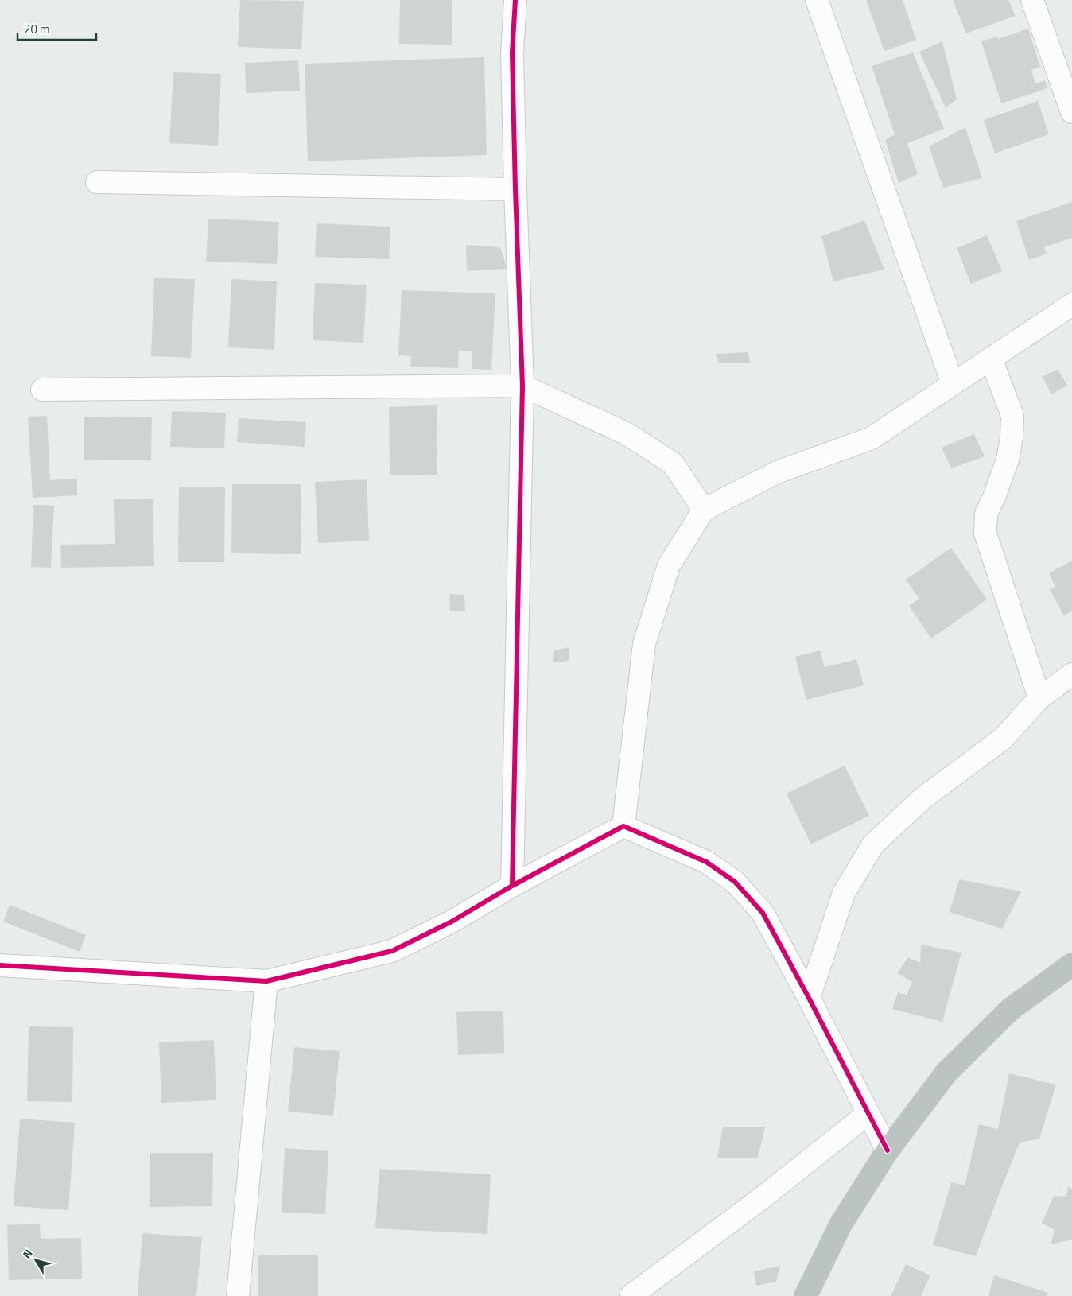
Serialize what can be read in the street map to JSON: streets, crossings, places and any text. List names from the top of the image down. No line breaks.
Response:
{"scale_bar":"20 m","north":"top left"}
